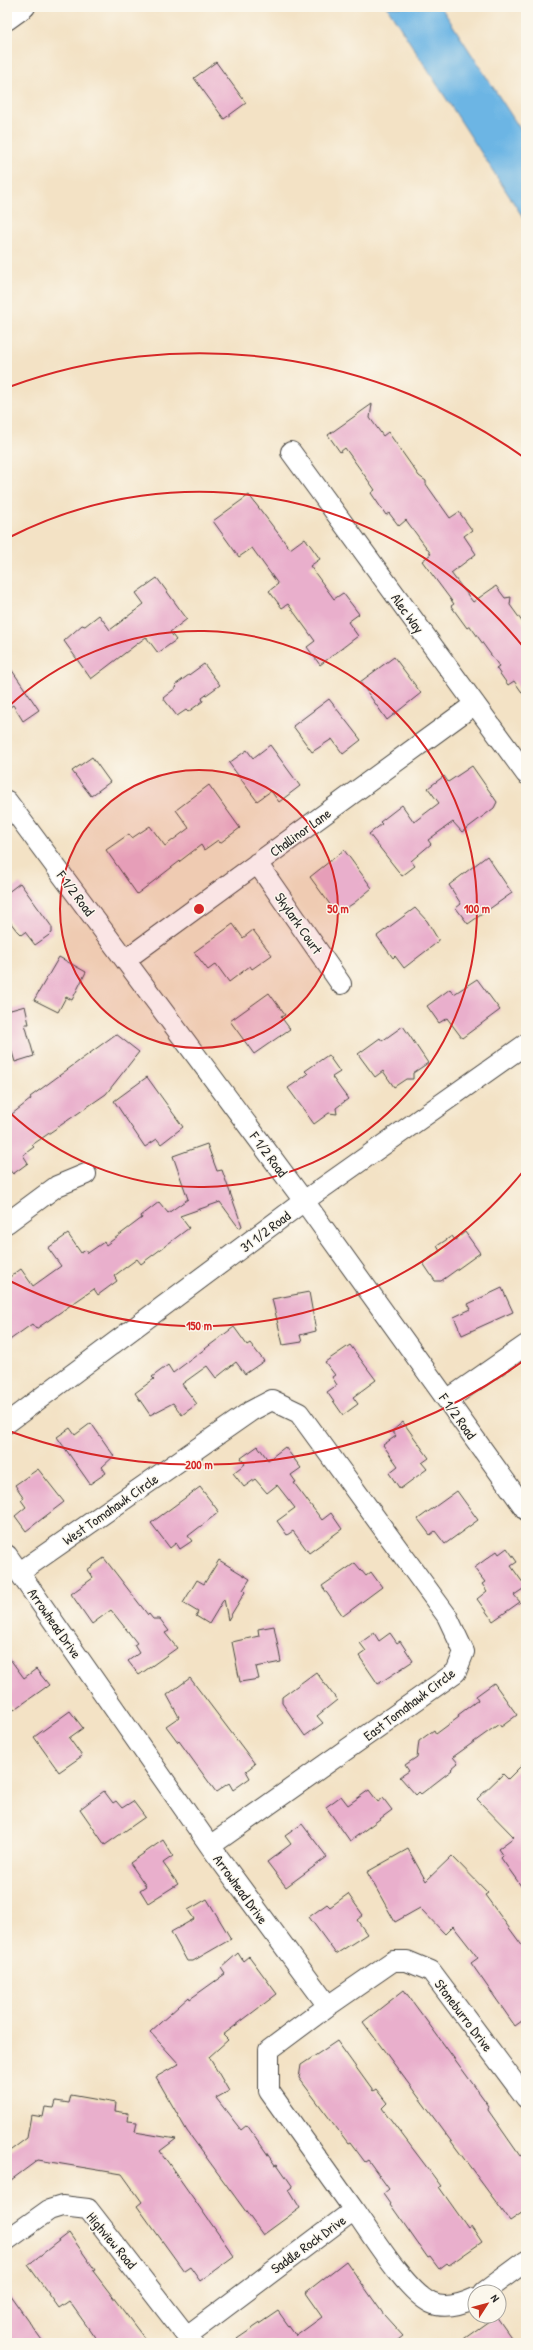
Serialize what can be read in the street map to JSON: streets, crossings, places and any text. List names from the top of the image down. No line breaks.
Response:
{"streets":{"street":["Alec Way","Challinor Lane","F 1/2 Road","Skylark Court","31 1/2 Road","West Tomahawk Circle","Arrowhead Drive","East Tomahawk Circle","Stoneburro Drive","Highview Road","Saddle Rock Drive"]},"crossings":[["Alec Way","Challinor Lane"],["Challinor Lane","F 1/2 Road"],["Challinor Lane","Skylark Court"],["F 1/2 Road","31 1/2 Road"],["West Tomahawk Circle","Arrowhead Drive"],["West Tomahawk Circle","East Tomahawk Circle"],["Arrowhead Drive","East Tomahawk Circle"],["Arrowhead Drive","Stoneburro Drive"],["Highview Road","Saddle Rock Drive"]],"north":"top right","rings":["50 m","100 m","150 m","200 m"]}
